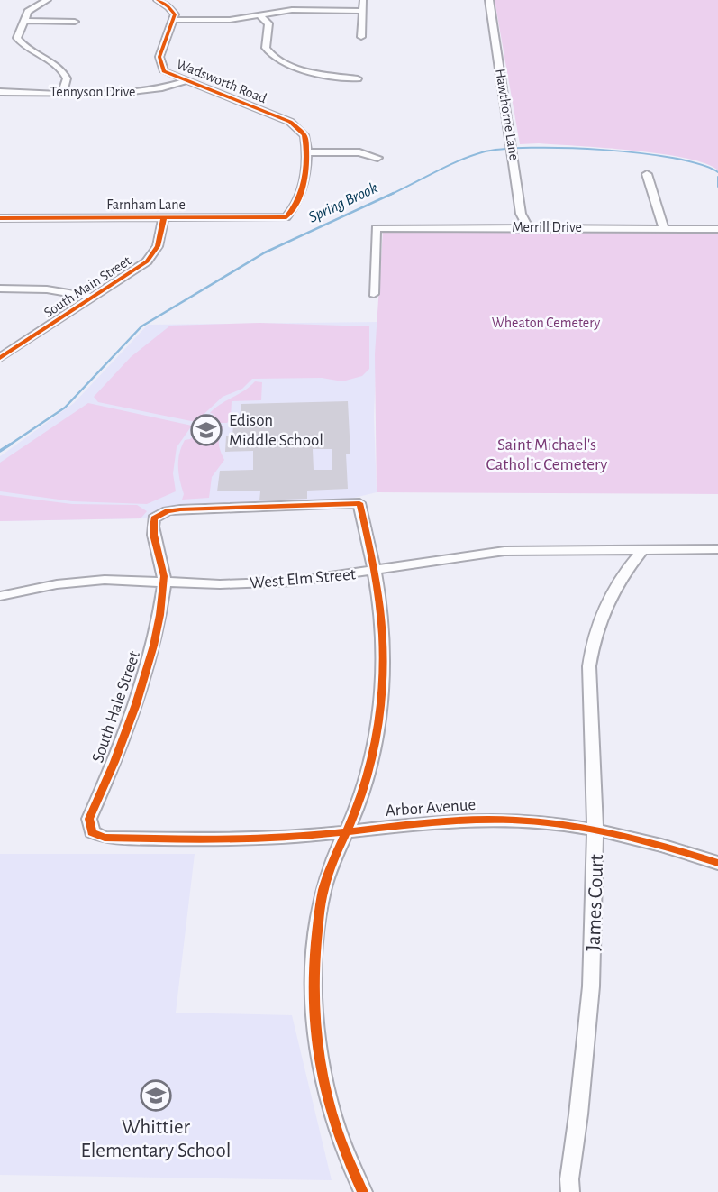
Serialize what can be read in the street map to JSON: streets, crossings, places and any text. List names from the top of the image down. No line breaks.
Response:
{"streets":{"street":["Wadsworth Road","Tennyson Drive","Hawthorne Lane","Farnham Lane","Merrill Drive","South Main Street","West Elm Street","South Hale Street","Arbor Avenue","James Court"]},"crossings":[["Wadsworth Road","Tennyson Drive"],["Wadsworth Road","Farnham Lane"],["Hawthorne Lane","Merrill Drive"],["Farnham Lane","South Main Street"],["West Elm Street","South Hale Street"],["West Elm Street","James Court"],["South Hale Street","Arbor Avenue"],["Arbor Avenue","James Court"]],"water":["Spring Brook"],"parks":["Wheaton Cemetery","Saint Michael's Catholic Cemetery"],"places":{"school or university":["Edison Middle School","Whittier Elementary School"]}}
